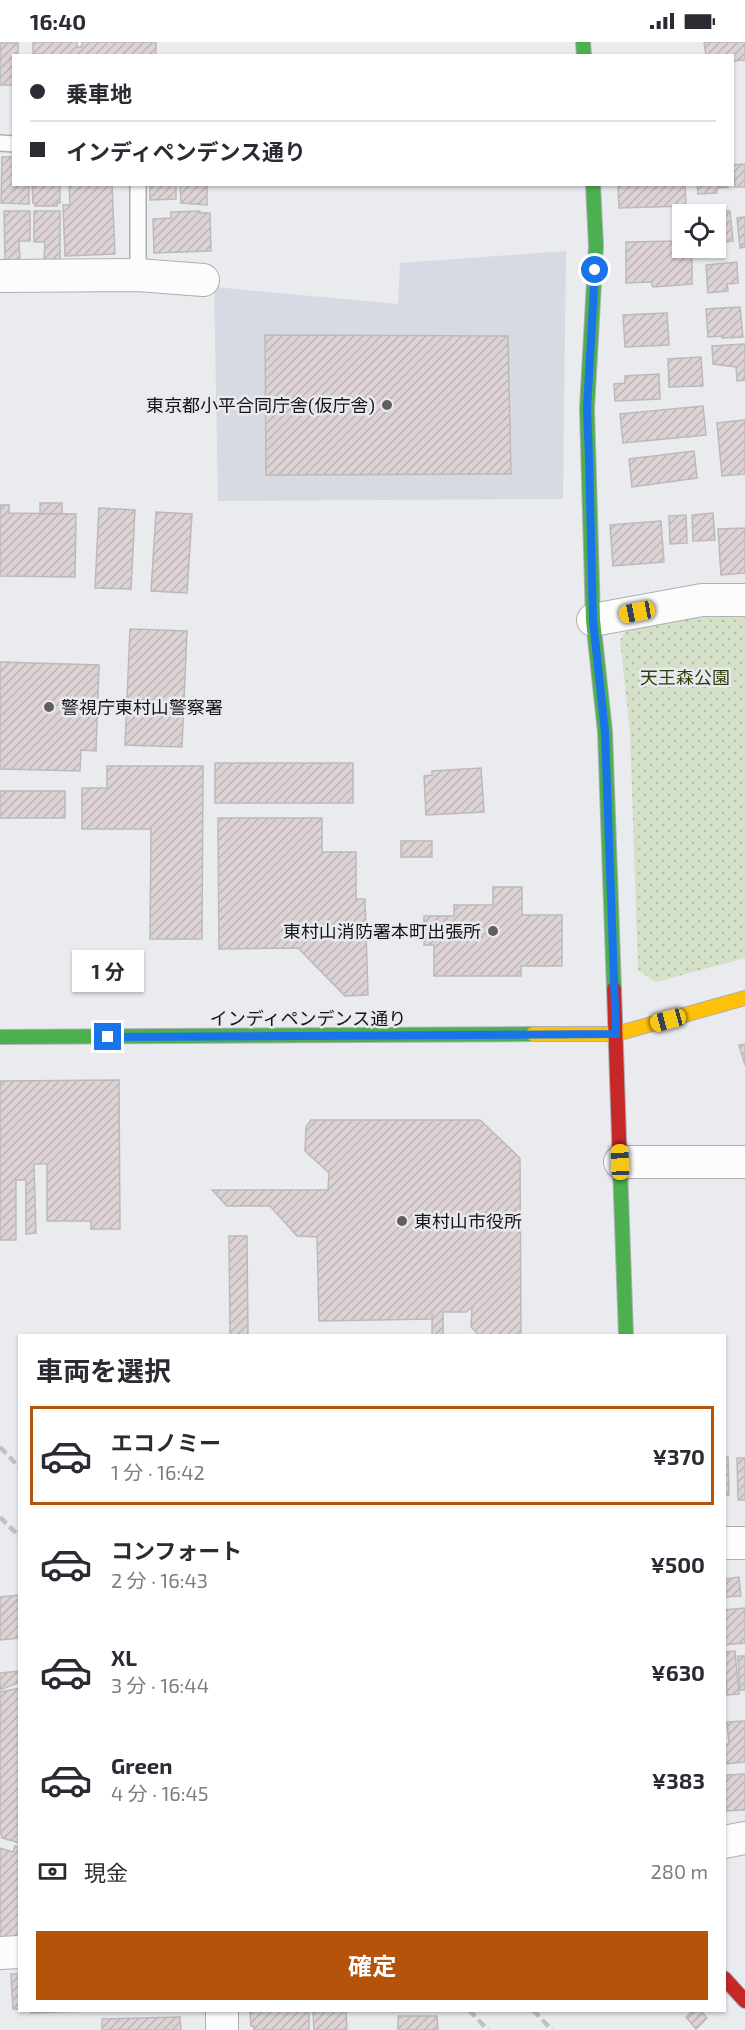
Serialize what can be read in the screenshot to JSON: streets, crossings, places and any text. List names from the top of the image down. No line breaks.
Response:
{"streets":{"street":["インディペンデンス通り"]},"parks":["天王森公園"],"places":["東京都小平合同庁舎(仮庁舎)","警視庁東村山警察署","東村山消防署本町出張所","東村山市役所"],"page":{"status":"16:40","banner":["乗車地","インディペンデンス通り"],"bubble":"1 分","heading":"車両を選択","list":[{"name":"エコノミー","note":"1 分 · 16:42","value":"¥370"},{"name":"コンフォート","note":"2 分 · 16:43","value":"¥500"},{"name":"XL","note":"3 分 · 16:44","value":"¥630"},{"name":"Green","note":"4 分 · 16:45","value":"¥383"}],"pay":["現金","280 m"],"buttons":"確定"}}
